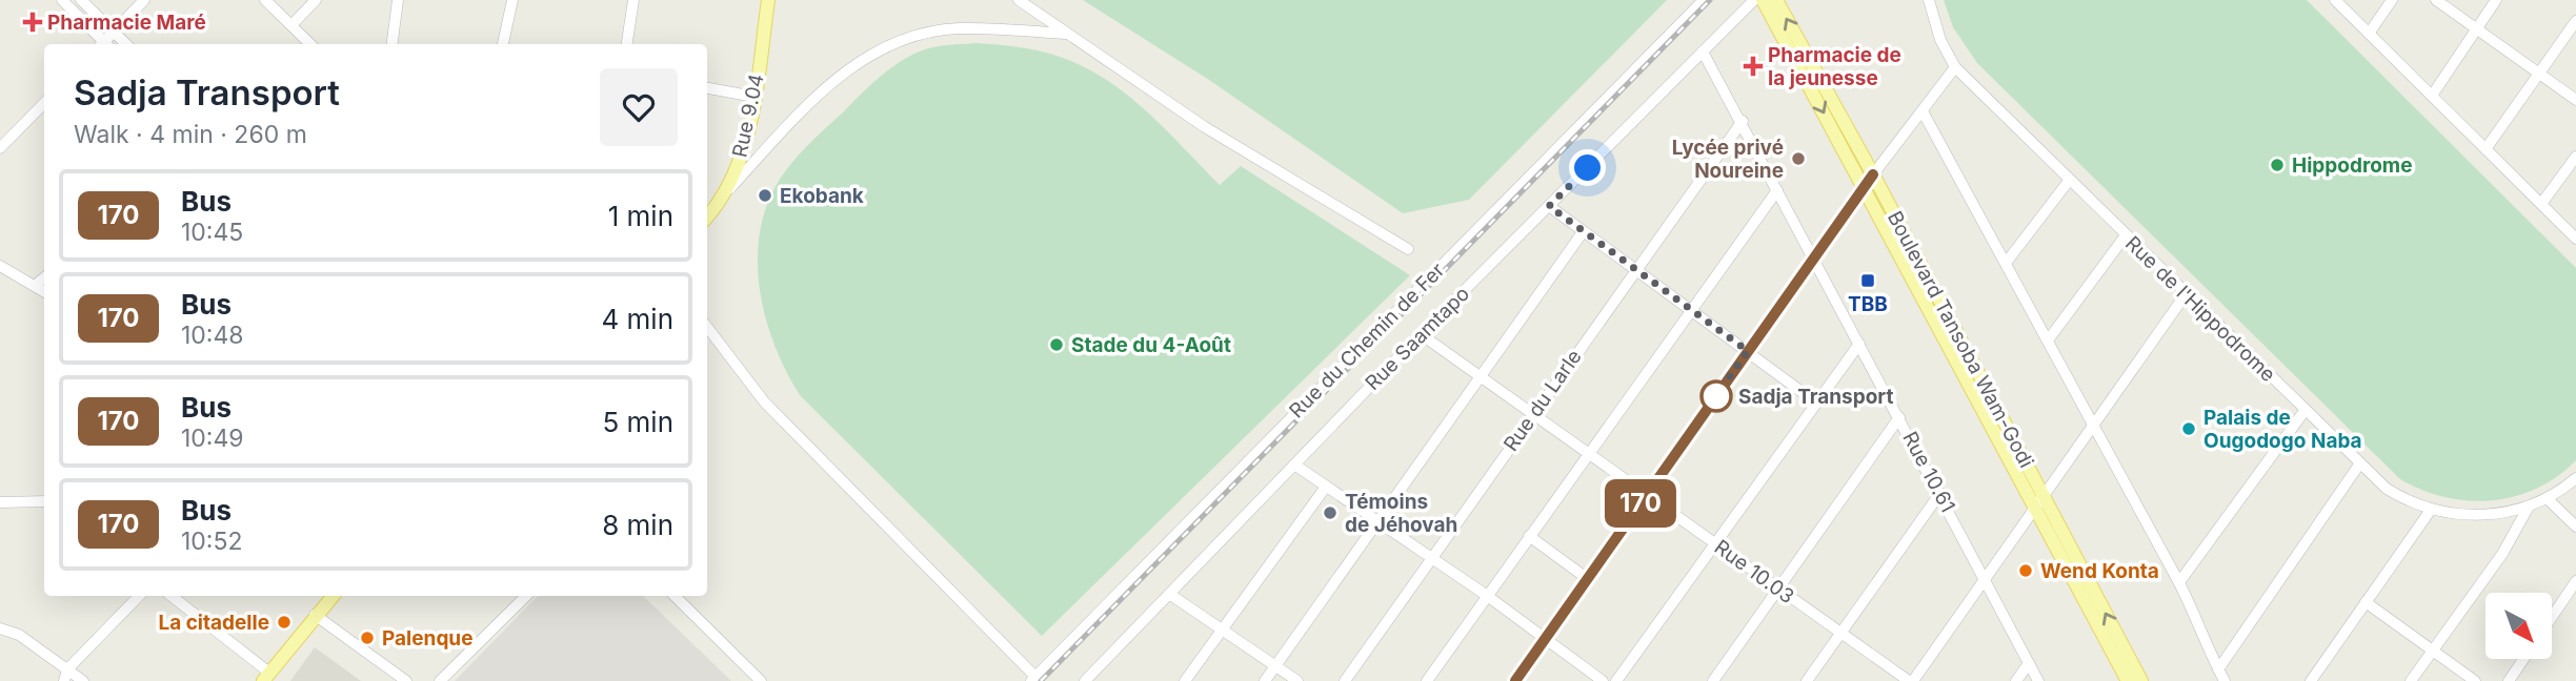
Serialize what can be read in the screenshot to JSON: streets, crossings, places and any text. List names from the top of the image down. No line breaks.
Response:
{"streets":{"main road":["Rue 9.04","Boulevard Tansoba Wam-Godi"],"street":["Rue de l'Hippodrome","Rue Saamtapo","Rue du Chemin de Fer","Rue du Larle","Rue 10.61","Rue 10.03"]},"crossings":[["Rue Saamtapo","Rue 10.61"],["Rue Saamtapo","Rue 10.03"],["Rue du Larle","Rue 10.61"],["Rue du Larle","Rue 10.03"]],"places":{"health":["Pharmacie Maré","Pharmacie de la jeunesse"],"other":["Lycée privé Noureine","Hippodrome","Ekobank","Stade du 4-Août","Sadja Transport","Palais de Ougodogo Naba","Témoins de Jéhovah","Wend Konta","La citadelle","Palenque"],"transit":["TBB"]},"lines":["bus line 170"],"north":"bottom right","page":{"on_map":"170","heading":["Sadja Transport","Walk · 4 min · 260 m"],"list":[{"mark":"170","name":"Bus","note":"10:45","value":"1 min"},{"mark":"170","name":"Bus","note":"10:48","value":"4 min"},{"mark":"170","name":"Bus","note":"10:49","value":"5 min"},{"mark":"170","name":"Bus","note":"10:52","value":"8 min"}]}}
